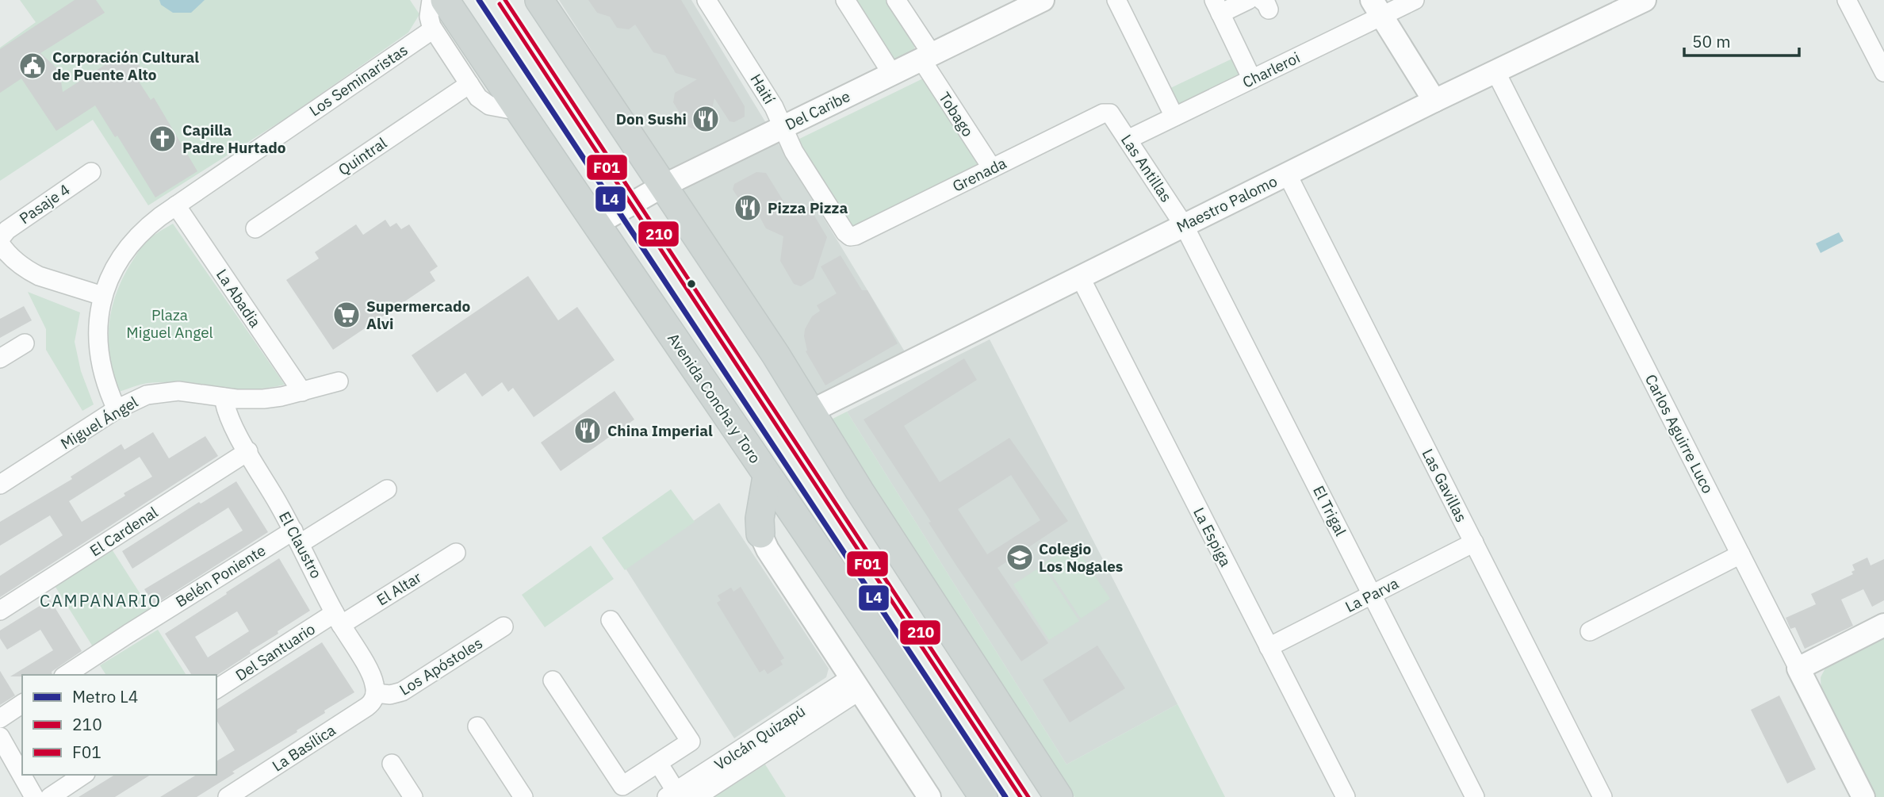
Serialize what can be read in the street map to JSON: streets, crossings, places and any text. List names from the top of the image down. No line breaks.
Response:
{"streets":{"main road":["Avenida Concha y Toro"],"street":["Charleroi","Los Seminaristas","Haití","Del Caribe","Tobago","Quintral","Las Antillas","Grenada","Pasaje 4","Maestro Palomo","La Abadia","Miguel Ángel","Carlos Aguirre Luco","Las Gavillas","El Trigal","El Cardenal","La Espiga","El Claustro","Belén Poniente","El Altar","La Parva","Del Santuario","Los Apóstoles","Volcán Quizapú","La Basílica"]},"crossings":[["Charleroi","Las Antillas"],["Los Seminaristas","La Abadia"],["Los Seminaristas","Miguel Ángel"],["Haití","Del Caribe"],["Haití","Grenada"],["Del Caribe","Tobago"],["Del Caribe","Avenida Concha y Toro"],["Tobago","Grenada"],["Las Antillas","Grenada"],["Las Antillas","Maestro Palomo"],["Las Antillas","El Trigal"],["Maestro Palomo","Carlos Aguirre Luco"],["Maestro Palomo","Las Gavillas"],["Maestro Palomo","El Trigal"],["Maestro Palomo","La Espiga"],["La Abadia","Miguel Ángel"],["Miguel Ángel","El Claustro"],["Las Gavillas","La Parva"],["El Trigal","La Parva"],["El Cardenal","El Claustro"],["La Espiga","La Parva"],["El Claustro","Belén Poniente"],["El Claustro","El Altar"],["El Claustro","Del Santuario"],["El Claustro","Los Apóstoles"],["El Claustro","La Basílica"],["El Altar","Del Santuario"],["Los Apóstoles","La Basílica"]],"districts":["CAMPANARIO"],"parks":["Plaza Miguel Angel"],"places":{"public building":["Corporación Cultural de Puente Alto"],"restaurant":["Don Sushi","Pizza Pizza","China Imperial"],"church":["Capilla Padre Hurtado"],"supermarket":["Supermercado Alvi"],"school or university":["Colegio Los Nogales"]},"lines":["metro line L4","transit line 210","transit line F01"],"legend":["Metro L4","210","F01"],"scale_bar":"50 m"}
